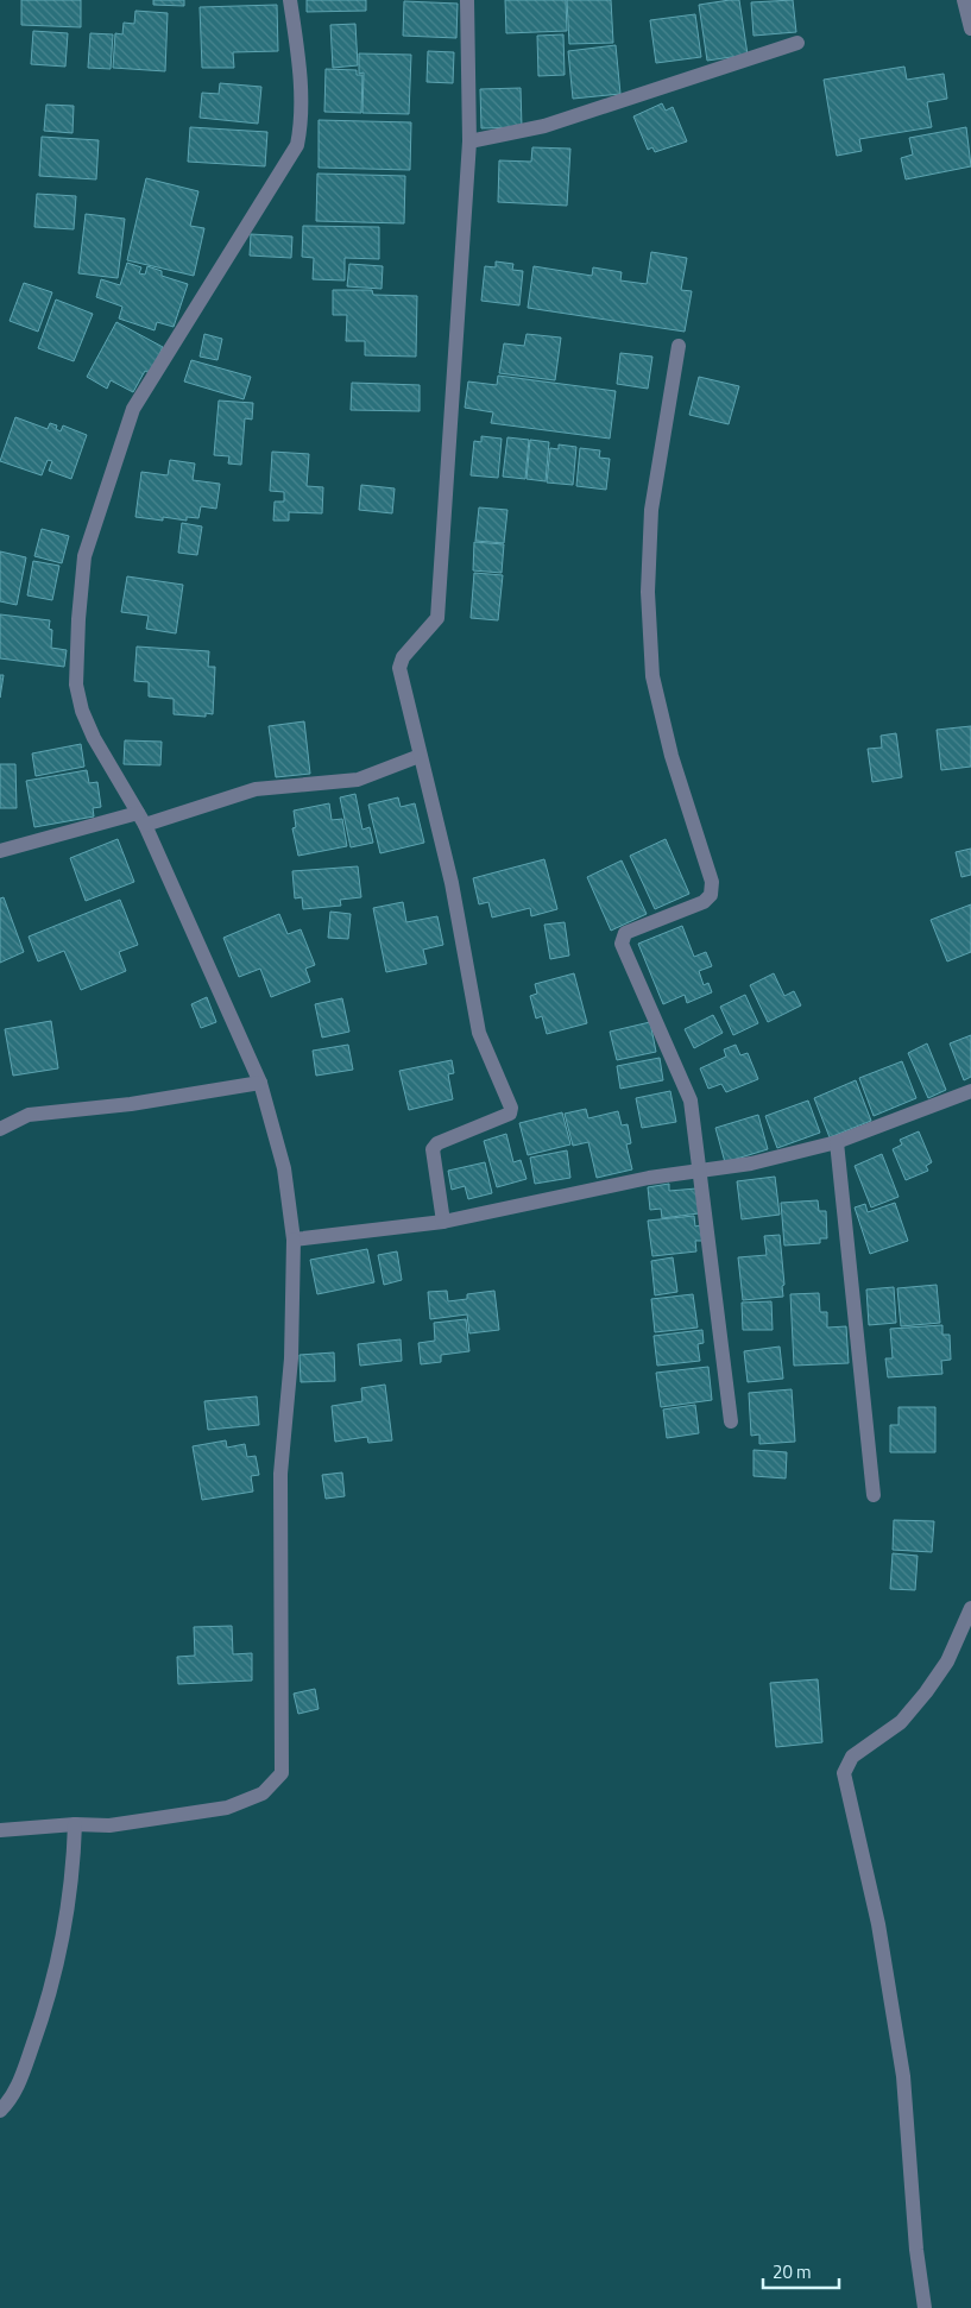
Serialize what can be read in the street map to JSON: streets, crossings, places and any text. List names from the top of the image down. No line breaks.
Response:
{"scale_bar":"20 m"}
